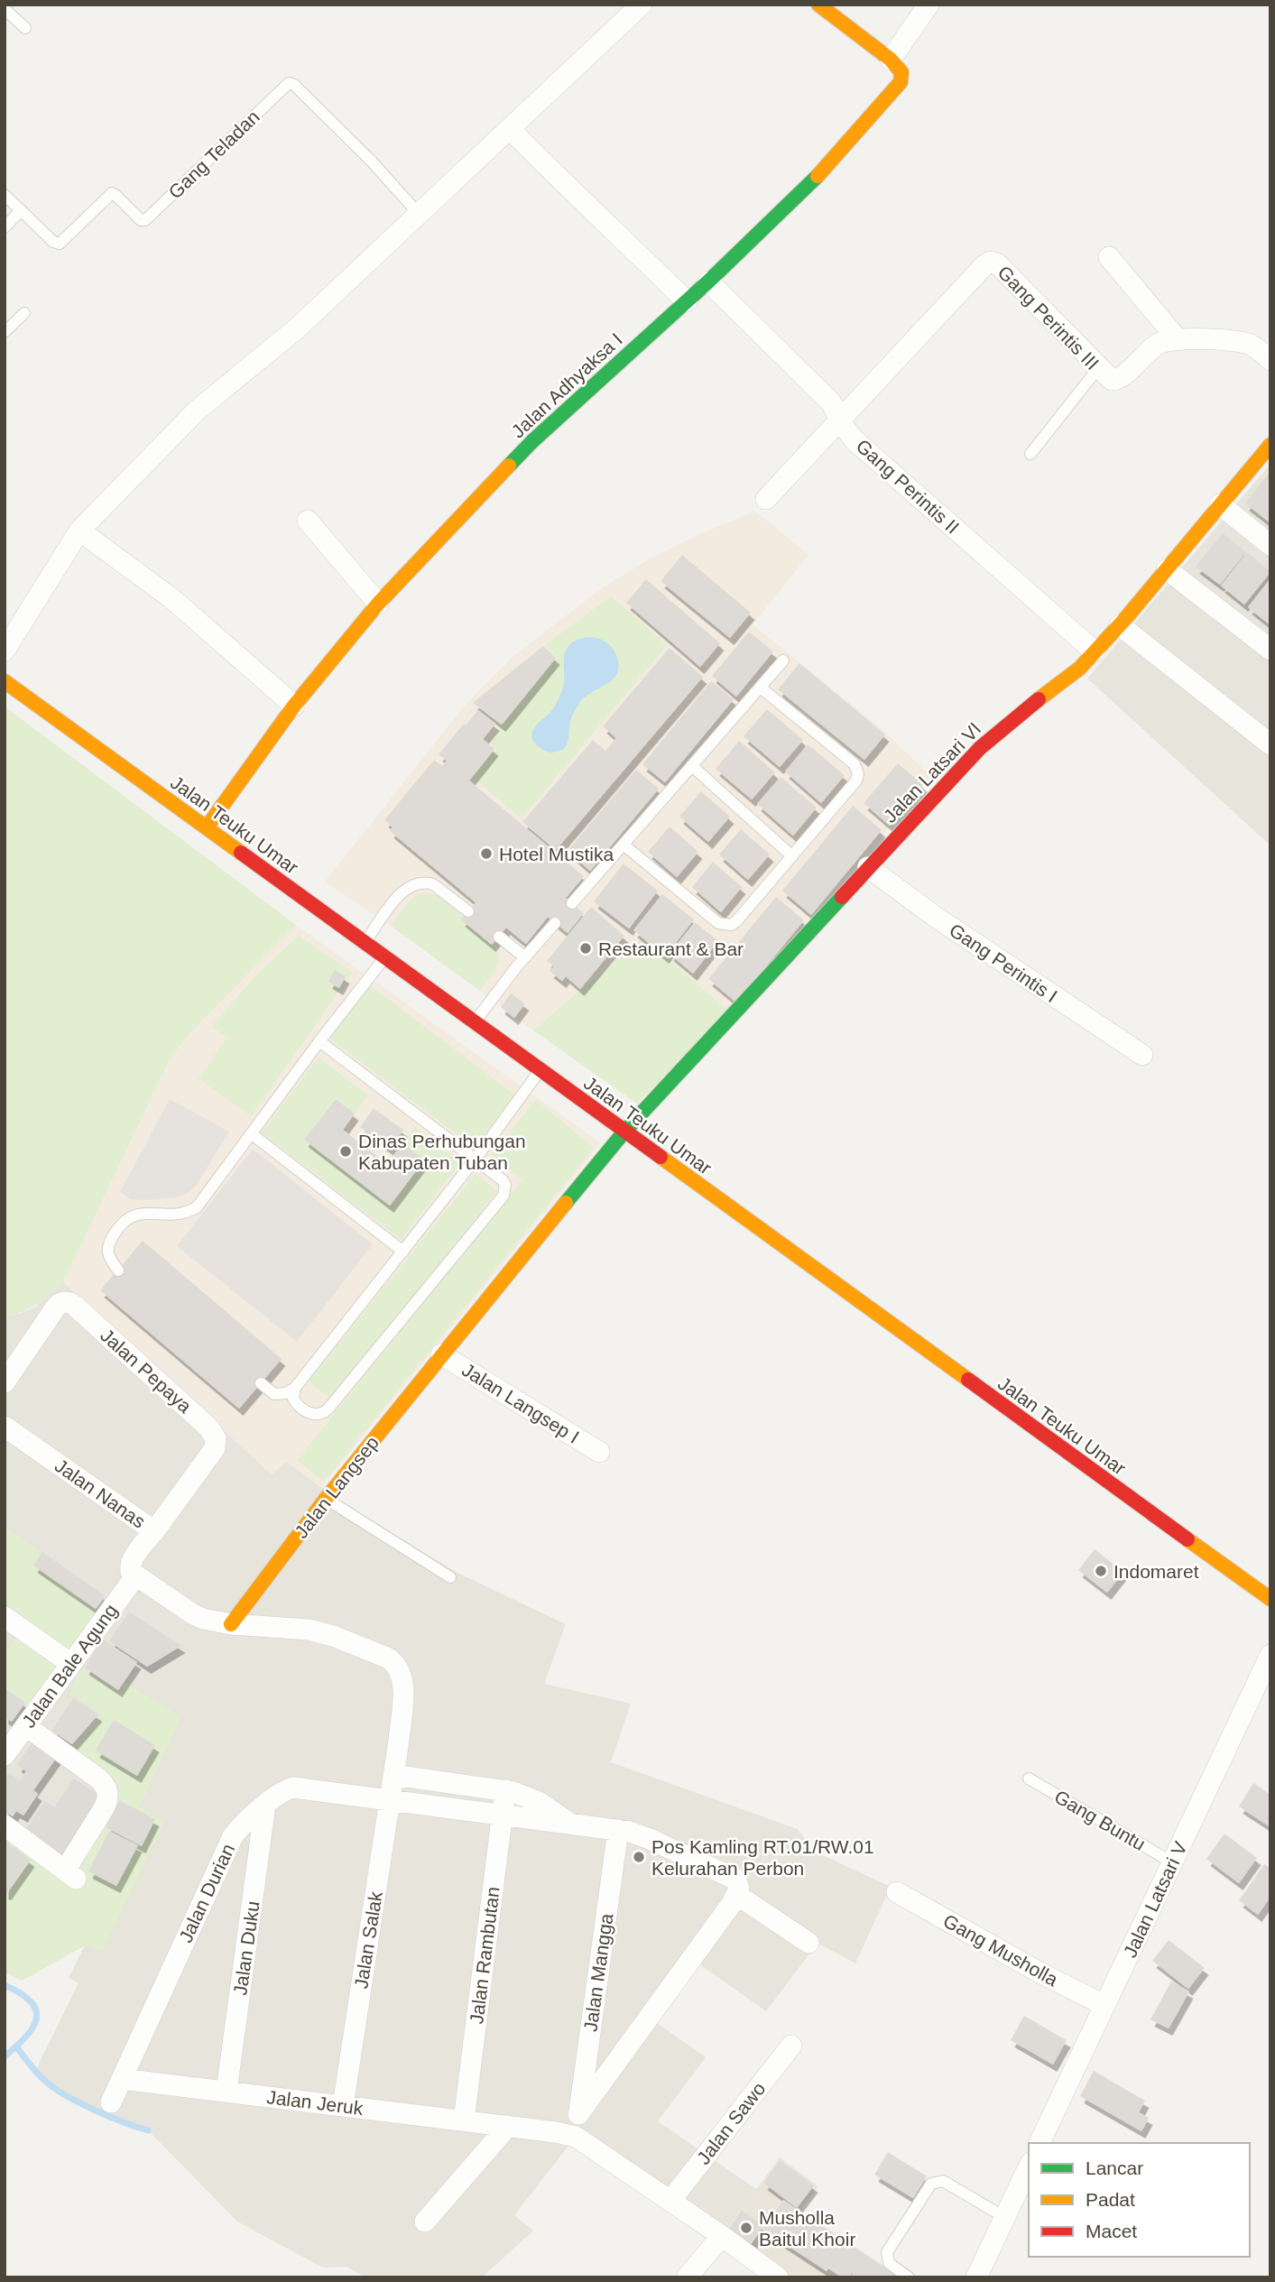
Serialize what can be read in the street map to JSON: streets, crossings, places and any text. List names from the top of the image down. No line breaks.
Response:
{"streets":{"main road":["Jalan Adhyaksa I","Jalan Latsari VI","Jalan Teuku Umar","Jalan Langsep"],"street":["Gang Perintis III","Gang Perintis II","Gang Perintis I","Jalan Pepaya","Jalan Langsep I","Jalan Nanas","Jalan Bale Agung","Jalan Durian","Jalan Latsari V","Jalan Salak","Jalan Duku","Gang Musholla","Jalan Rambutan","Jalan Mangga","Jalan Jeruk","Jalan Sawo"],"lane":["Gang Teladan","Gang Buntu"]},"crossings":[["Gang Perintis III","Gang Perintis II"],["Jalan Adhyaksa I","Gang Perintis II"],["Jalan Adhyaksa I","Jalan Teuku Umar"],["Gang Perintis II","Jalan Latsari VI"],["Jalan Latsari VI","Jalan Teuku Umar"],["Jalan Latsari VI","Gang Perintis I"],["Jalan Latsari VI","Jalan Langsep"],["Jalan Teuku Umar","Jalan Langsep"],["Jalan Pepaya","Jalan Nanas"],["Jalan Langsep I","Jalan Langsep"],["Jalan Nanas","Jalan Bale Agung"],["Gang Buntu","Jalan Latsari V"],["Jalan Durian","Jalan Salak"],["Jalan Durian","Jalan Duku"],["Jalan Durian","Jalan Rambutan"],["Jalan Durian","Jalan Mangga"],["Jalan Durian","Jalan Jeruk"],["Jalan Latsari V","Gang Musholla"],["Jalan Salak","Jalan Jeruk"],["Jalan Duku","Jalan Jeruk"],["Jalan Rambutan","Jalan Jeruk"],["Jalan Mangga","Jalan Jeruk"],["Jalan Jeruk","Jalan Sawo"]],"places":["Hotel Mustika","Restaurant & Bar","Dinas Perhubungan Kabupaten Tuban","Indomaret","Pos Kamling RT.01/RW.01 Kelurahan Perbon","Musholla Baitul Khoir"],"legend":["Lancar","Padat","Macet"]}
